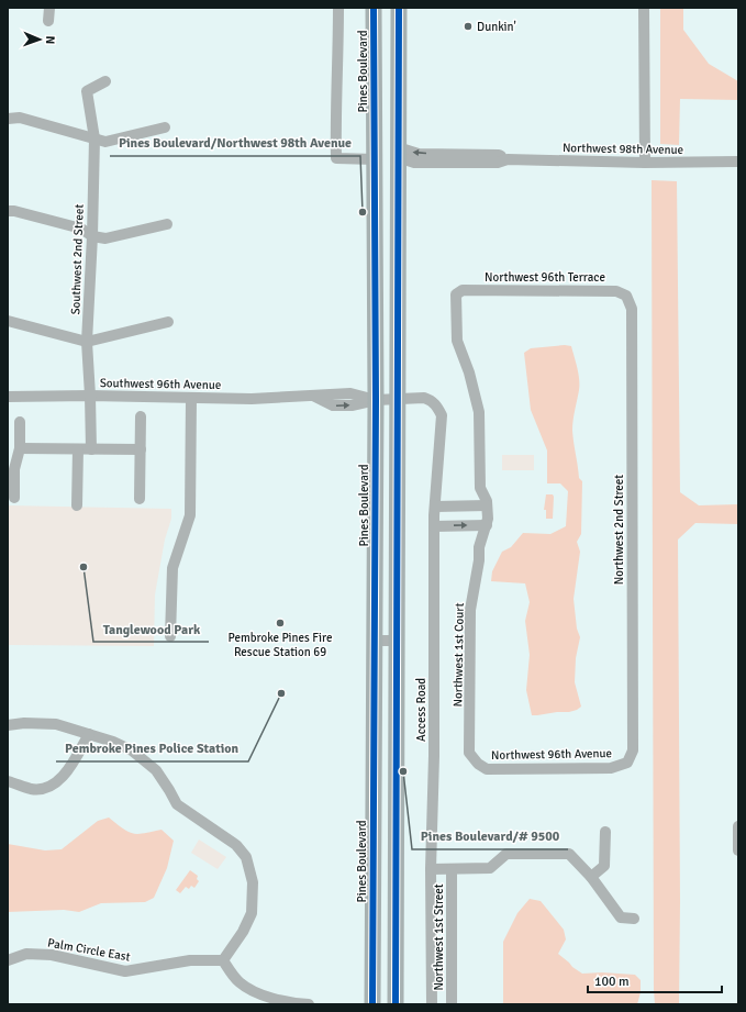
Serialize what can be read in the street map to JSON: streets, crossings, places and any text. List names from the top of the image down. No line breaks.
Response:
{"streets":{"highway":["Pines Boulevard"],"street":["Northwest 98th Avenue","Southwest 2nd Street","Northwest 96th Terrace","Southwest 96th Avenue","Northwest 2nd Street","Northwest 1st Court","Access Road","Northwest 96th Avenue","Northwest 1st Street","Palm Circle East"]},"crossings":[["Pines Boulevard","Southwest 96th Avenue"],["Southwest 2nd Street","Southwest 96th Avenue"],["Northwest 96th Terrace","Northwest 2nd Street"],["Northwest 96th Terrace","Northwest 1st Court"],["Southwest 96th Avenue","Access Road"],["Northwest 2nd Street","Northwest 96th Avenue"],["Northwest 1st Court","Northwest 96th Avenue"]],"places":["Dunkin'","Pines Boulevard/Northwest 98th Avenue","Tanglewood Park","Pembroke Pines Fire Rescue Station 69","Pembroke Pines Police Station","Pines Boulevard/# 9500"],"scale_bar":"100 m","north":"right"}
